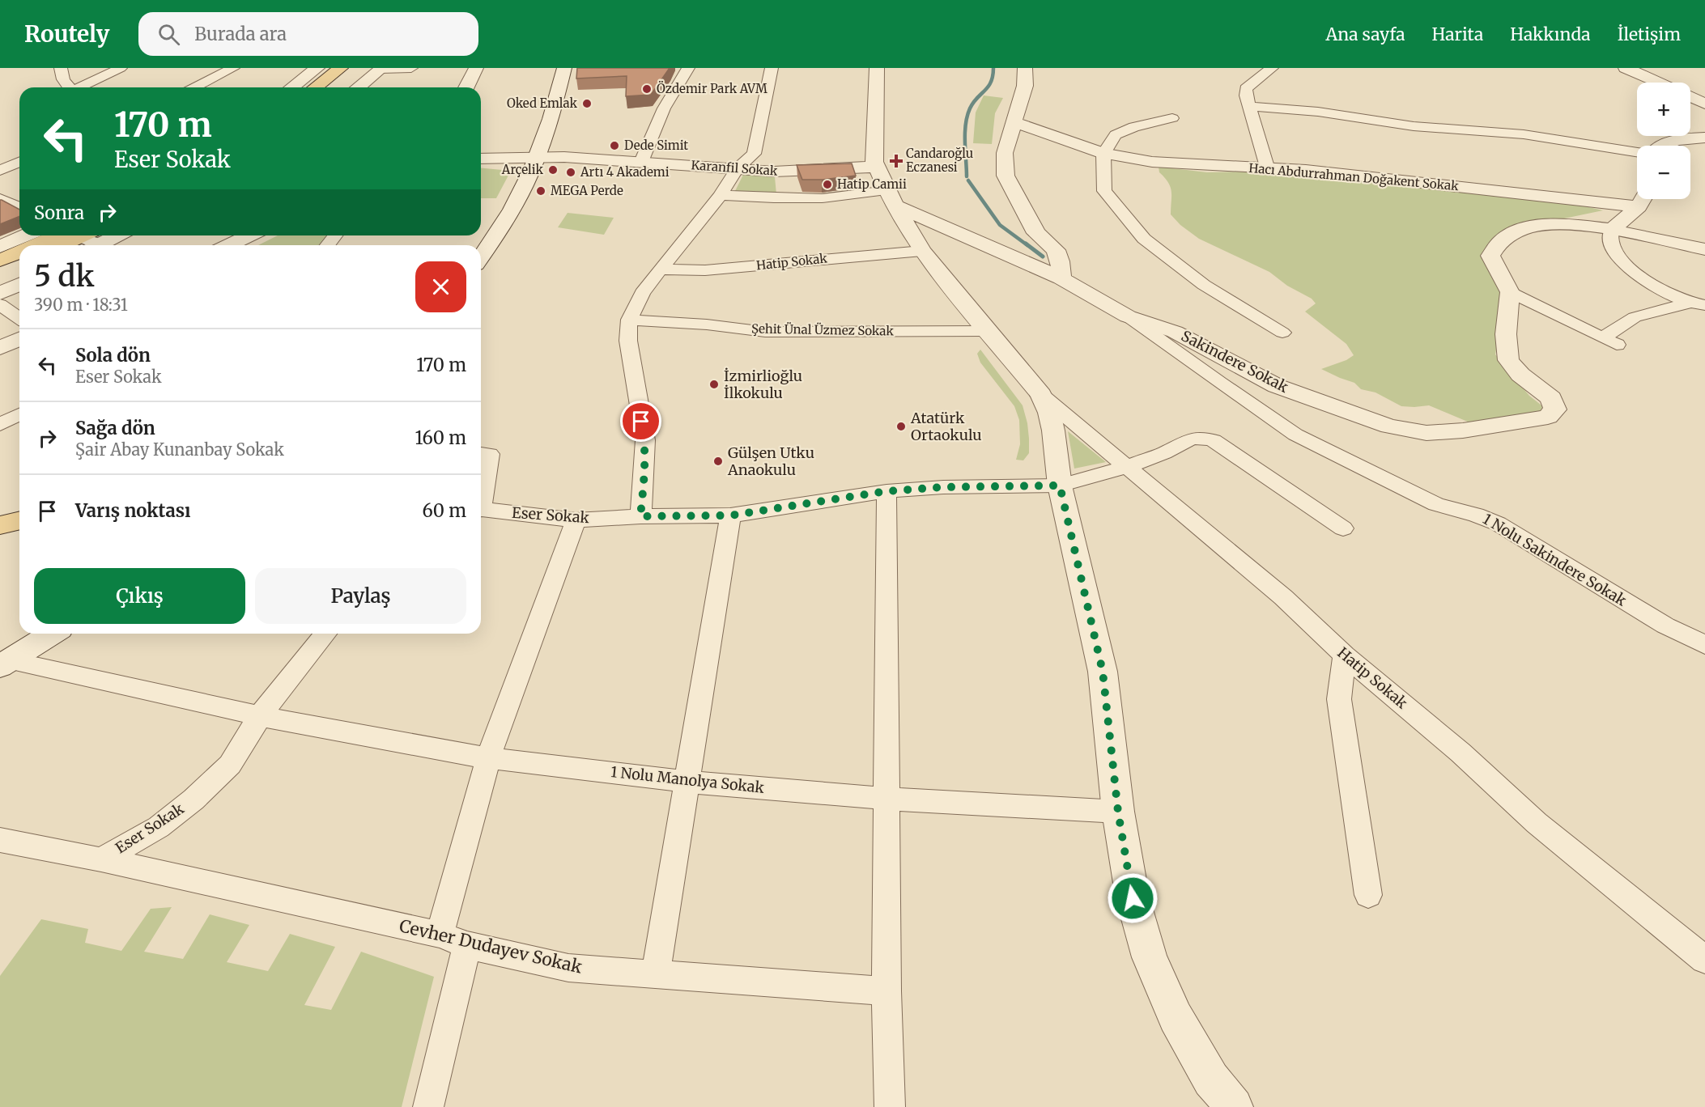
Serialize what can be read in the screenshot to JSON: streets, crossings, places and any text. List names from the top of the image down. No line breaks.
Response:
{"streets":{"street":["Karanfil Sokak","Hacı Abdurrahman Doğakent Sokak","Hatip Sokak","Şehit Ünal Üzmez Sokak","Sakindere Sokak","Eser Sokak","1 Nolu Sakindere Sokak","1 Nolu Manolya Sokak","Cevher Dudayev Sokak"]},"crossings":[["Karanfil Sokak","Hatip Sokak"],["Hatip Sokak","Şehit Ünal Üzmez Sokak"],["Hatip Sokak","Sakindere Sokak"],["Hatip Sokak","Eser Sokak"],["Hatip Sokak","1 Nolu Manolya Sokak"],["Sakindere Sokak","1 Nolu Sakindere Sokak"],["Eser Sokak","1 Nolu Manolya Sokak"],["Eser Sokak","Cevher Dudayev Sokak"]],"places":{"other":["Özdemir Park AVM","Oked Emlak","Dede Simit","Arçelik","Artı 4 Akademi","Hatip Camii","MEGA Perde","İzmirlioğlu İlkokulu","Atatürk Ortaokulu","Gülşen Utku Anaokulu"],"health":["Candaroğlu Eczanesi"]},"page":{"header":"Routely","search":"Burada ara","nav":["Ana sayfa","Harita","Hakkında","İletişim"],"map_buttons":["+","−"],"turn":["170 m","Eser Sokak"],"then":"Sonra","heading":["5 dk","390 m · 18:31"],"list":[{"name":"Sola dön","note":"Eser Sokak","value":"170 m"},{"name":"Sağa dön","note":"Şair Abay Kunanbay Sokak","value":"160 m"},{"name":"Varış noktası","value":"60 m"}],"buttons":["Çıkış","Paylaş"]}}
